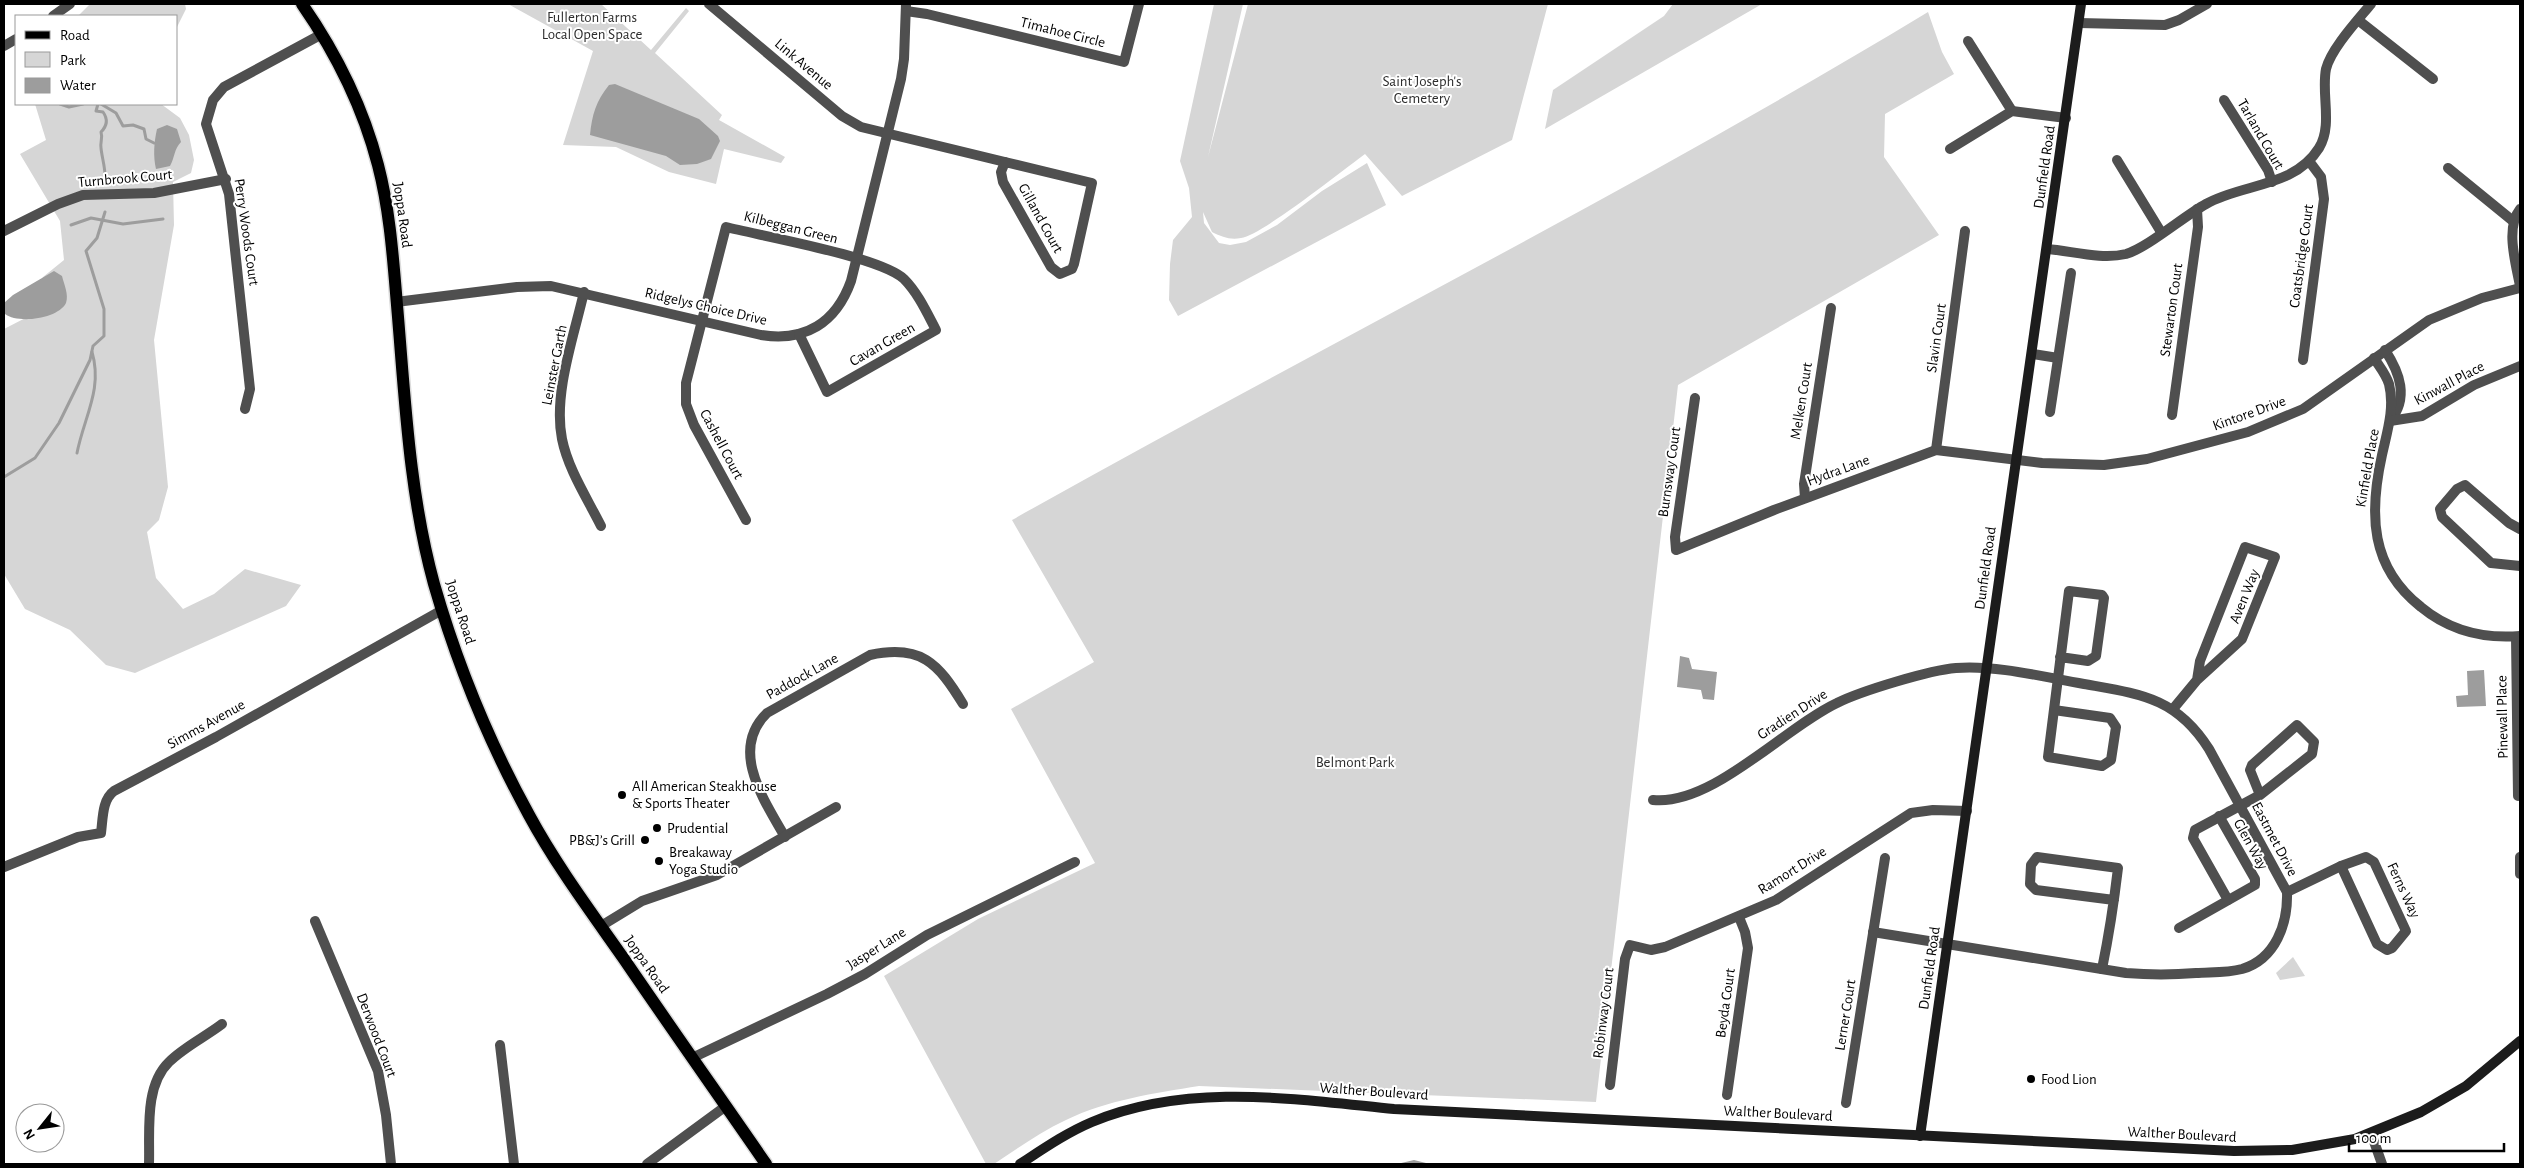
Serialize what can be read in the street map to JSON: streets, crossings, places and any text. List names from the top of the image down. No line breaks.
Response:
{"streets":{"main road":["Dunfield Road","Joppa Road","Walther Boulevard"],"street":["Timahoe Circle","Link Avenue","Tarland Court","Turnbrook Court","Gilland Court","Kilbeggan Green","Perry Woods Court","Coatsbridge Court","Ridgelys Choice Drive","Stewarton Court","Slavin Court","Cavan Green","Leinster Garth","Kinwall Place","Melken Court","Kintore Drive","Cashell Court","Kinfield Place","Hydra Lane","Burnsway Court","Aven Way","Paddock Lane","Gradien Drive","Pinewall Place","Simms Avenue","Eastmet Drive","Glen Way","Ramort Drive","Ferns Way","Jasper Lane","Beyda Court","Robinway Court","Lerner Court","Derwood Court"]},"crossings":[["Timahoe Circle","Ridgelys Choice Drive"],["Link Avenue","Gilland Court"],["Link Avenue","Ridgelys Choice Drive"],["Dunfield Road","Kintore Drive"],["Dunfield Road","Hydra Lane"],["Dunfield Road","Gradien Drive"],["Dunfield Road","Eastmet Drive"],["Dunfield Road","Ramort Drive"],["Dunfield Road","Walther Boulevard"],["Turnbrook Court","Perry Woods Court"],["Joppa Road","Perry Woods Court"],["Joppa Road","Ridgelys Choice Drive"],["Joppa Road","Simms Avenue"],["Joppa Road","Jasper Lane"],["Gilland Court","Ridgelys Choice Drive"],["Kilbeggan Green","Ridgelys Choice Drive"],["Kilbeggan Green","Cavan Green"],["Kilbeggan Green","Cashell Court"],["Ridgelys Choice Drive","Cavan Green"],["Ridgelys Choice Drive","Leinster Garth"],["Ridgelys Choice Drive","Cashell Court"],["Slavin Court","Hydra Lane"],["Kinwall Place","Kinfield Place"],["Melken Court","Hydra Lane"],["Kintore Drive","Kinfield Place"],["Kintore Drive","Hydra Lane"],["Kinfield Place","Pinewall Place"],["Hydra Lane","Burnsway Court"],["Aven Way","Eastmet Drive"],["Gradien Drive","Eastmet Drive"],["Eastmet Drive","Glen Way"],["Eastmet Drive","Ferns Way"],["Ramort Drive","Beyda Court"],["Ramort Drive","Robinway Court"]],"parks":["Fullerton Farms Local Open Space","Saint Joseph's Cemetery","Belmont Park"],"places":["All American Steakhouse & Sports Theater","Prudential","PB&J’s Grill","Breakaway Yoga Studio","Food Lion"],"legend":["Road","Park","Water"],"scale_bar":"100 m","north":"bottom left"}
